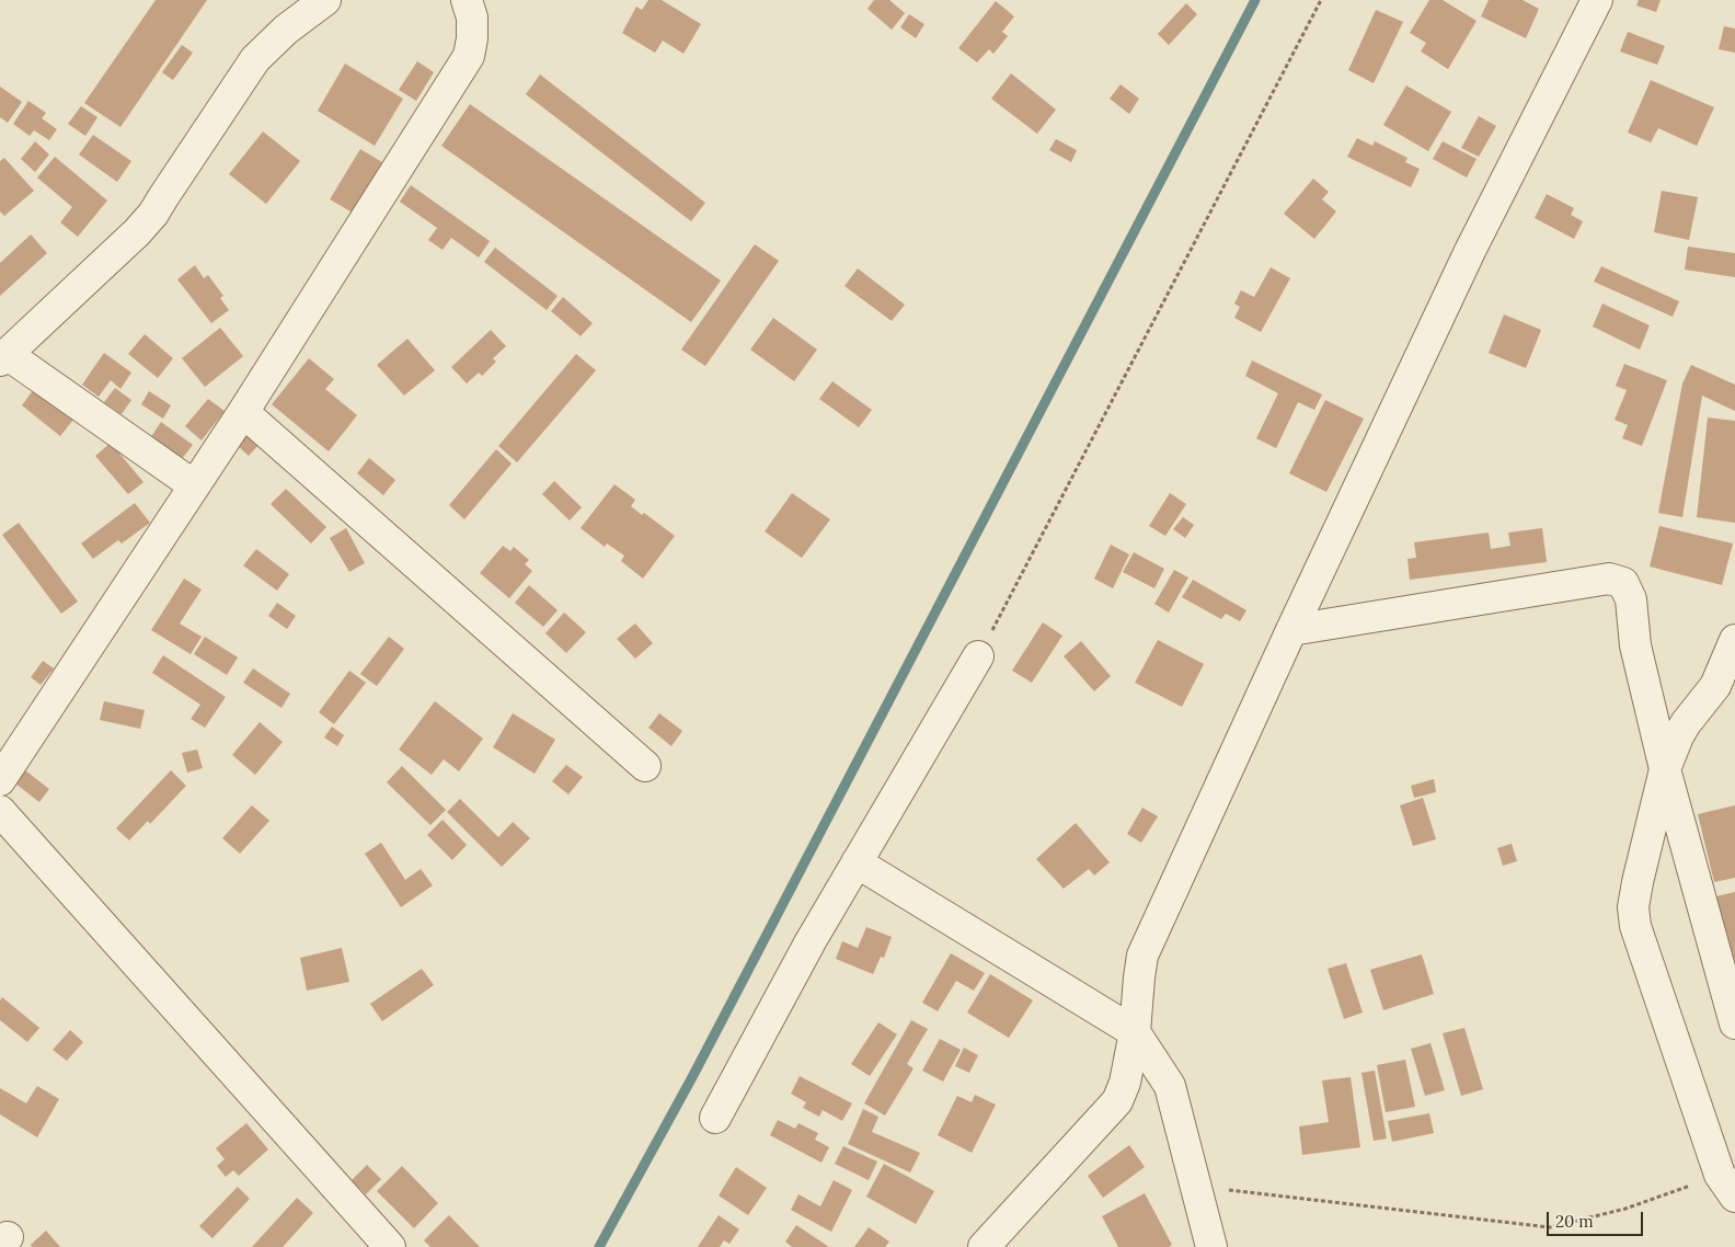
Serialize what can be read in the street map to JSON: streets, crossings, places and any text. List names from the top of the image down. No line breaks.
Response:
{"scale_bar":"20 m"}
